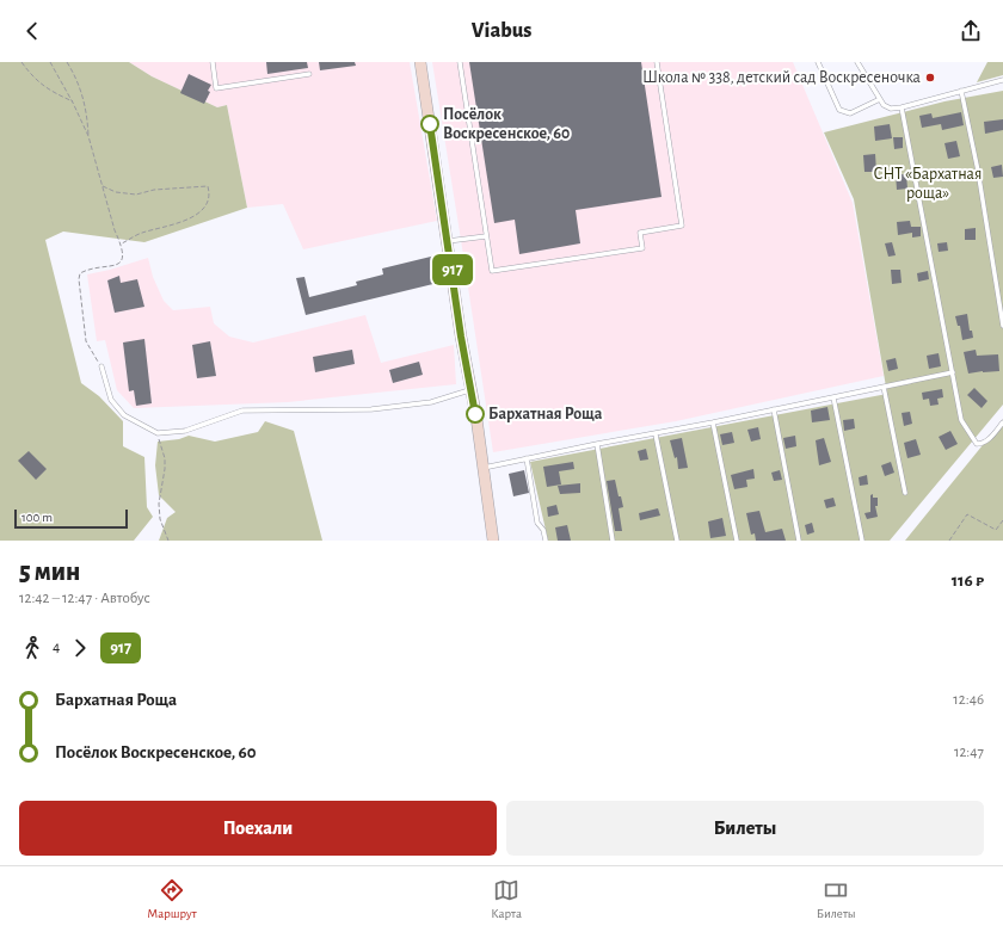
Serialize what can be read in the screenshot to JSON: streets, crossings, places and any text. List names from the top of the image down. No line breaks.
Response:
{"parks":["СНТ «Бархатная роща»"],"places":["Школа № 338, детский сад Воскресеночка","Посёлок Воскресенское, 60","Бархатная Роща"],"lines":["bus line 917"],"scale_bar":"100 m","page":{"header":"Viabus","on_map":"917","scale":"100 m","heading":["5 мин","12:42 – 12:47 · Автобус","116 ₽"],"legs":["4","917"],"list":[{"name":"Бархатная Роща","value":"12:46"},{"name":"Посёлок Воскресенское, 60","value":"12:47"}],"buttons":["Поехали","Билеты"],"tabs":["Маршрут","Карта","Билеты"]}}
